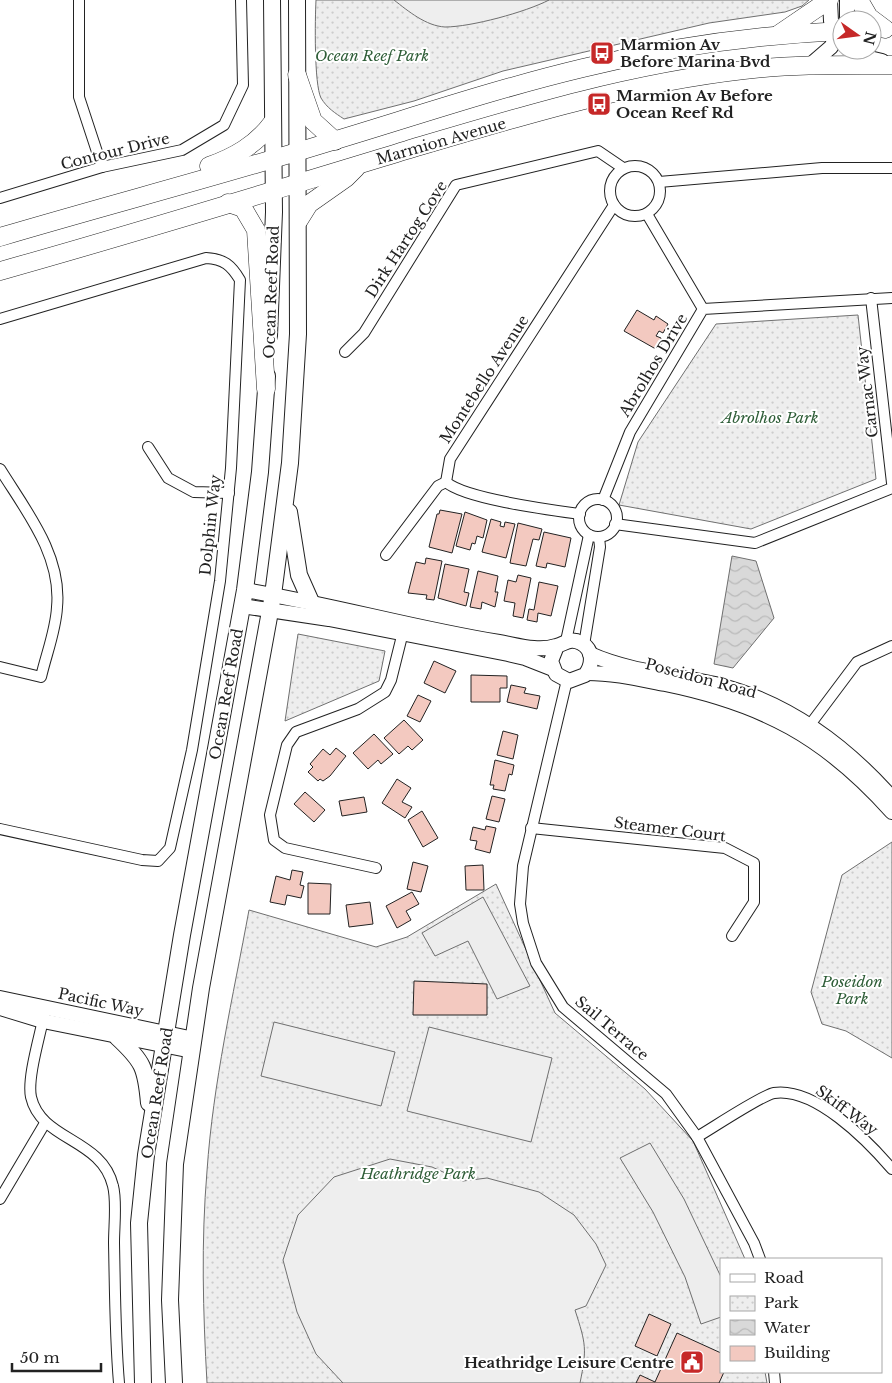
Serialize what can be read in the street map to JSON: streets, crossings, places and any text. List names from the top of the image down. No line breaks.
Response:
{"streets":{"highway":["Marmion Avenue"],"main road":["Ocean Reef Road"],"street":["Contour Drive","Dirk Hartog Cove","Abrolhos Drive","Montebello Avenue","Carnac Way","Dolphin Way","Poseidon Road","Steamer Court","Pacific Way","Sail Terrace","Skiff Way"]},"crossings":[["Marmion Avenue","Ocean Reef Road"],["Dirk Hartog Cove","Montebello Avenue"],["Ocean Reef Road","Pacific Way"],["Abrolhos Drive","Carnac Way"],["Poseidon Road","Sail Terrace"],["Steamer Court","Sail Terrace"],["Sail Terrace","Skiff Way"]],"parks":["Ocean Reef Park","Abrolhos Park","Poseidon Park","Heathridge Park"],"places":{"bus stop":["Marmion Av Before Marina Bvd","Marmion Av Before Ocean Reef Rd"],"public building":["Heathridge Leisure Centre"]},"legend":["Road","Park","Water","Building"],"scale_bar":"50 m","north":"right"}
